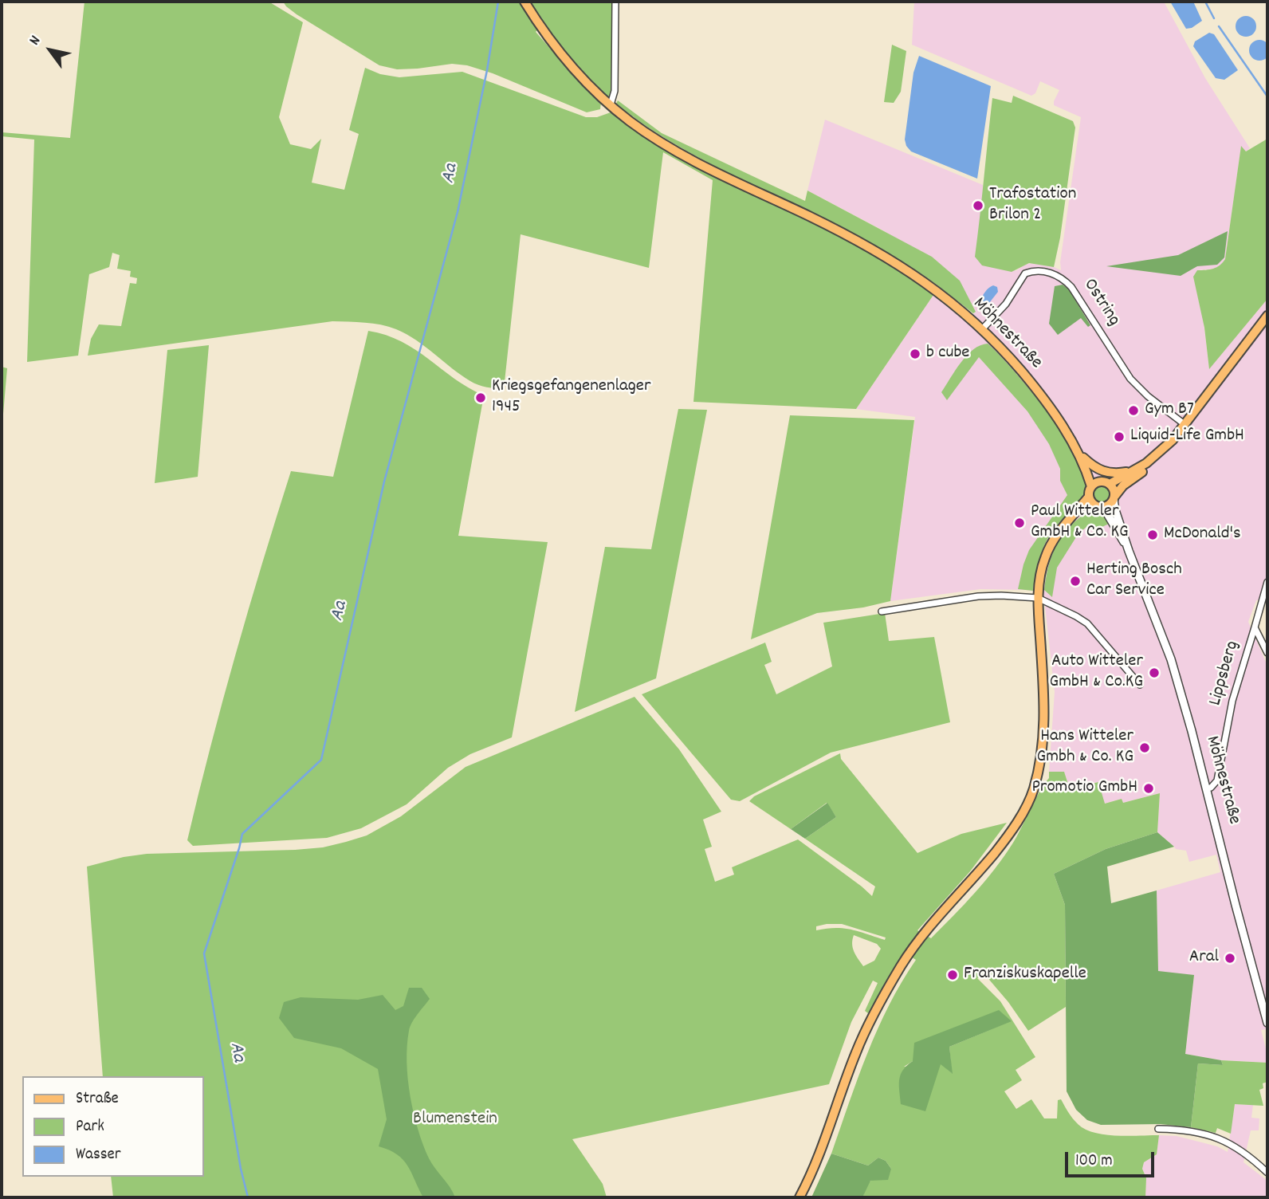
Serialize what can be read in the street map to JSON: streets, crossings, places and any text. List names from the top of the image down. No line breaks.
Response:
{"streets":{"main road":["Möhnestraße"],"street":["Ostring","Lippsberg"]},"crossings":[["Ostring","Möhnestraße"],["Möhnestraße","Lippsberg"]],"water":["Aa"],"parks":["Blumenstein"],"places":["Trafostation Brilon 2","b cube","Kriegsgefangenenlager 1945","Gym B7","Liquid-Life GmbH","Paul Witteler GmbH & Co. KG","McDonald's","Herting Bosch Car Service","Auto Witteler GmbH & Co.KG","Hans Witteler Gmbh & Co. KG","Promotio GmbH","Aral","Franziskuskapelle"],"legend":["Straße","Park","Wasser"],"scale_bar":"100 m","north":"top left"}
